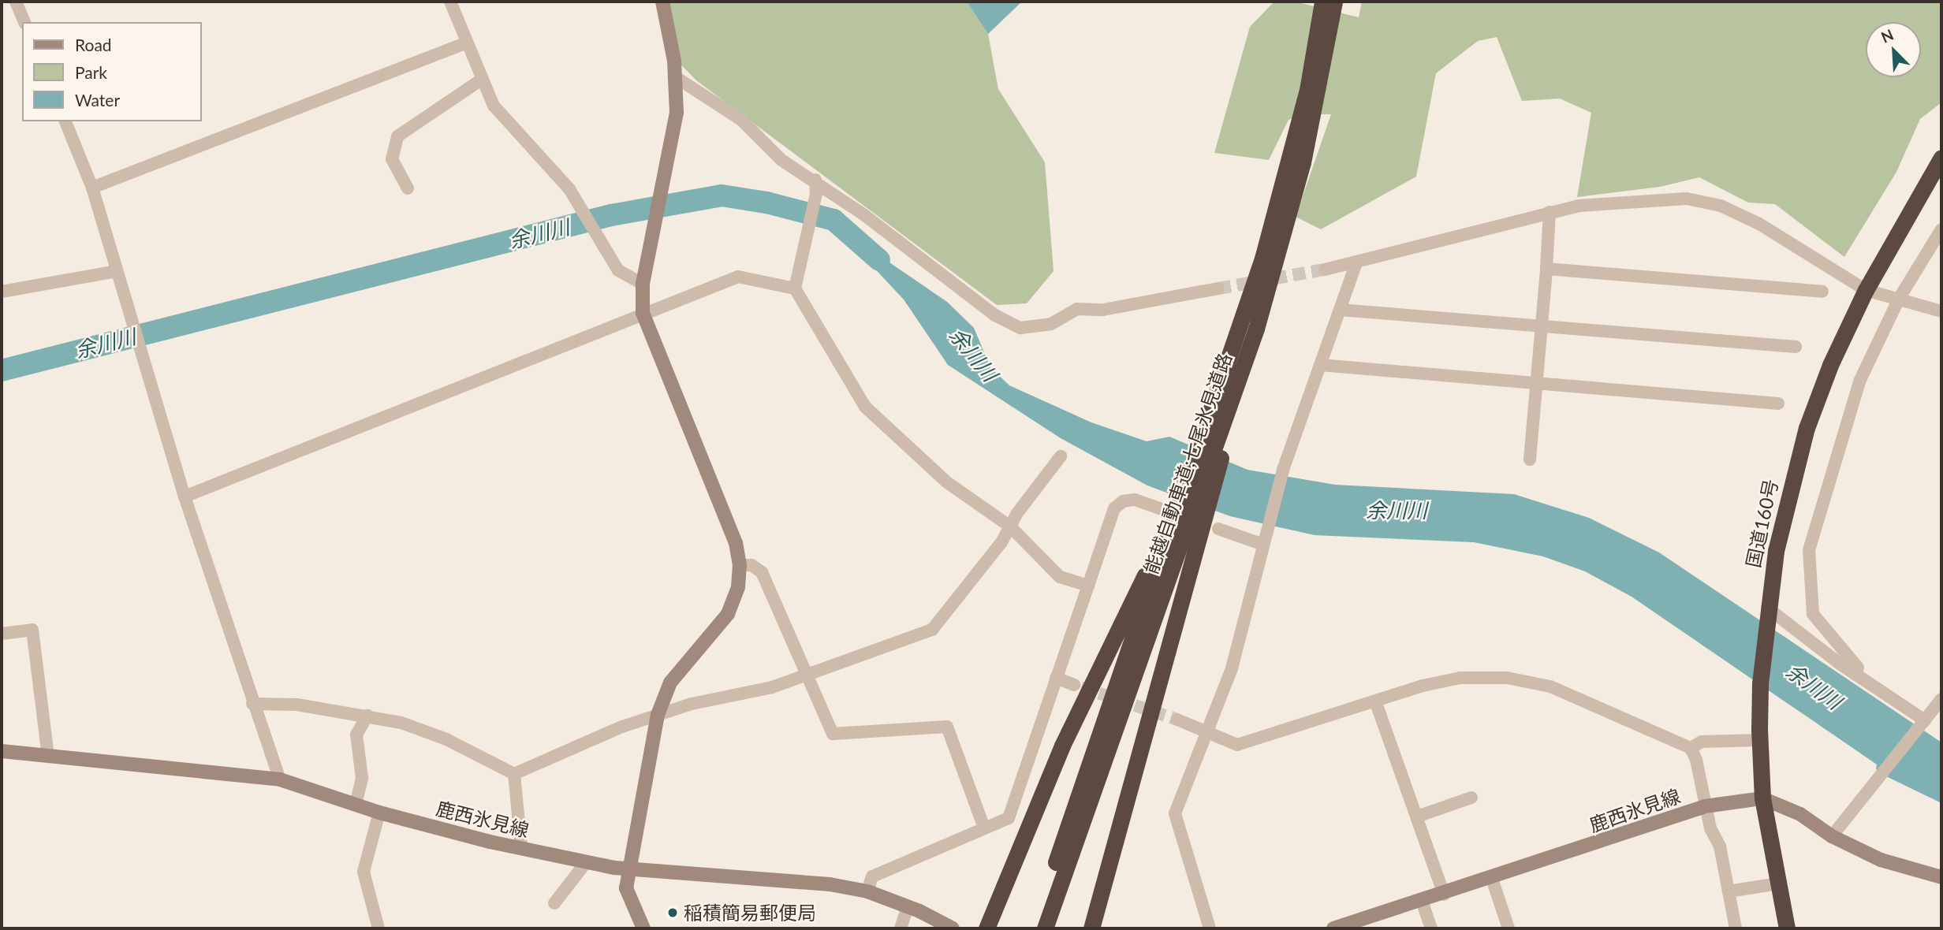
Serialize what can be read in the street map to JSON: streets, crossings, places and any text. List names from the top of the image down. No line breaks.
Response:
{"streets":{"highway":["能越自動車道;七尾氷見道路","国道160号"],"main road":["鹿西氷見線"]},"crossings":[["国道160号","鹿西氷見線"]],"water":["余川川"],"places":["稲積簡易郵便局"],"legend":["Road","Park","Water"],"north":"top left"}
